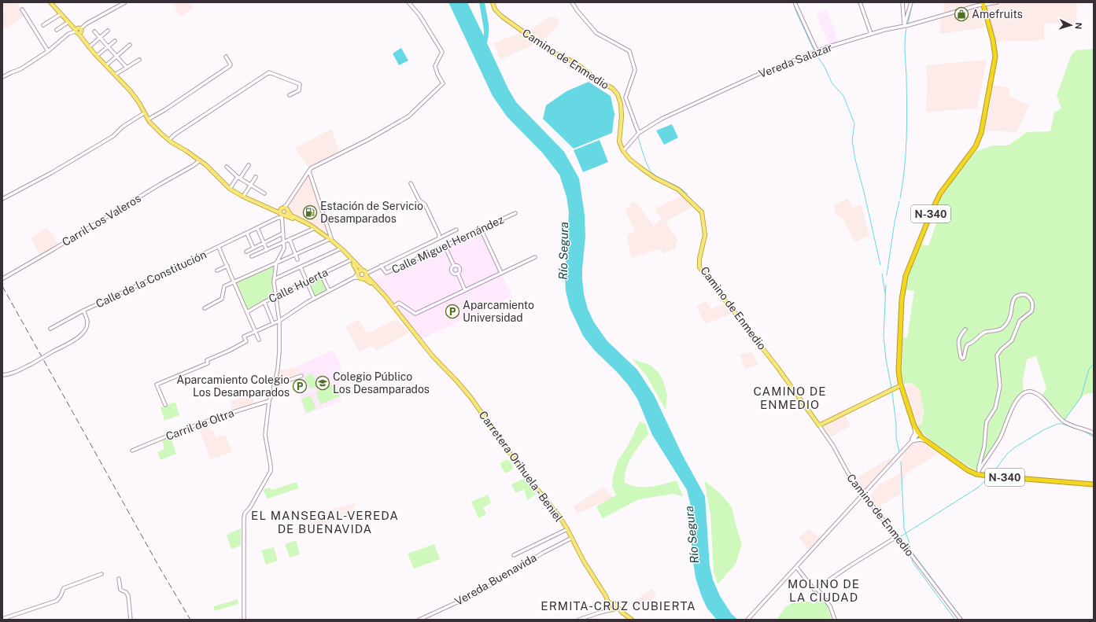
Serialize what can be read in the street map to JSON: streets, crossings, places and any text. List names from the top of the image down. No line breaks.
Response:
{"streets":{"highway":["N-340"],"main road":["Camino de Enmedio","Carretera Orihuela - Beniel"],"street":["Vereda Salazar","Carril Los Valeros","Calle Miguel Hernández","Calle de la Constitución","Calle Huerta","Carril de Oltra","Vereda Buenavida"]},"crossings":[["Camino de Enmedio","Vereda Salazar"],["Vereda Salazar","N-340"],["Carril Los Valeros","Carretera Orihuela - Beniel"],["Calle Miguel Hernández","Carretera Orihuela - Beniel"],["Calle de la Constitución","Calle Huerta"],["Calle de la Constitución","Carretera Orihuela - Beniel"],["Calle Huerta","Carretera Orihuela - Beniel"],["Carretera Orihuela - Beniel","Vereda Buenavida"]],"districts":["CAMINO DE ENMEDIO","EL MANSEGAL-VEREDA DE BUENAVIDA","MOLINO DE LA CIUDAD","ERMITA-CRUZ CUBIERTA"],"water":["Río Segura"],"places":{"shop":["Amefruits"],"fuel station":["Estación de Servicio Desamparados"],"parking":["Aparcamiento Universidad","Aparcamiento Colegio Los Desamparados"],"school or university":["Colegio Público Los Desamparados"]},"north":"right"}
